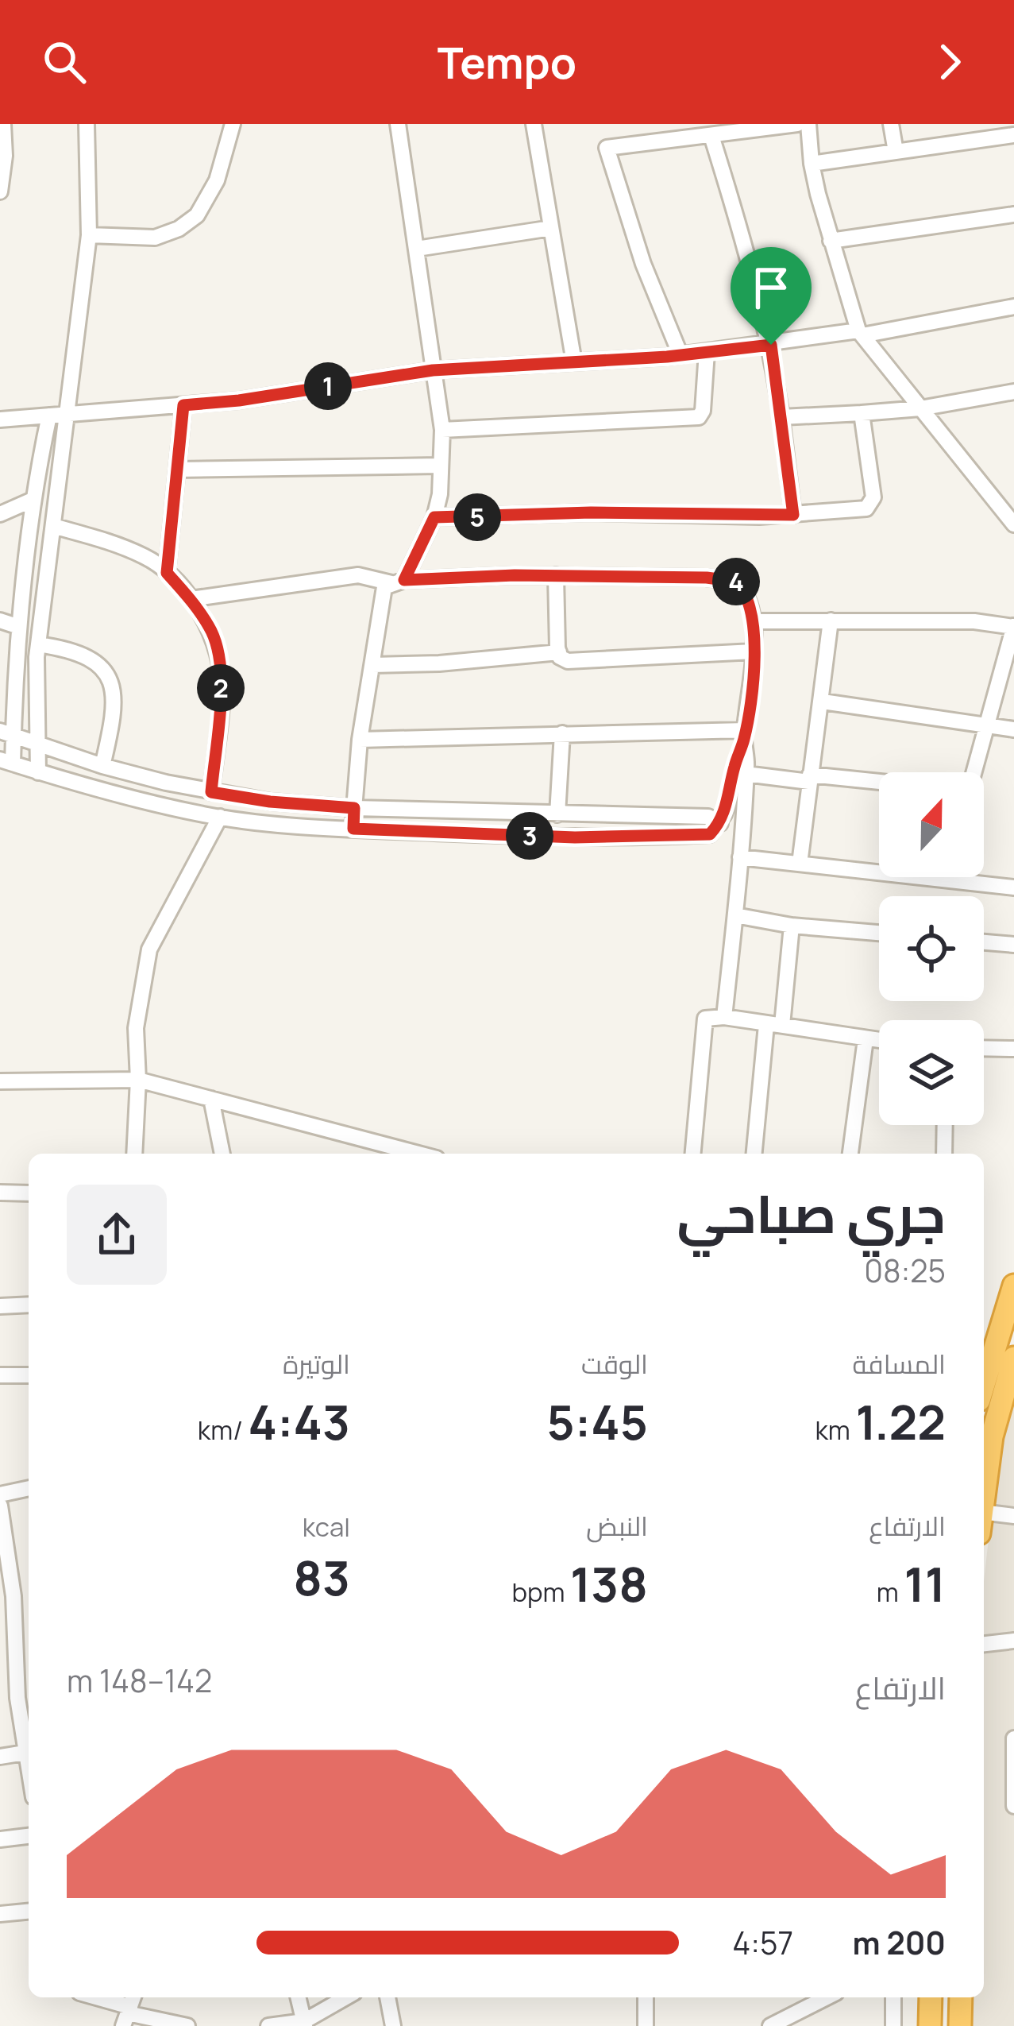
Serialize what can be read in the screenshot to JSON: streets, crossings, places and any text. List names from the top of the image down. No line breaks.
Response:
{"north":"top","page":{"header":"Tempo","pins":["1","5","4","2","3"],"heading":["جري صباحي","08:25"],"stats":[["المسافة","1.22 km"],["الوقت","5:45"],["الوتيرة","4:43 /km"],["الارتفاع","11 m"],["النبض","138 bpm"],["kcal","83"]],"chart":["الارتفاع","142–148 m"],"list":[{"name":"200 m","note":"4:57"}]}}
